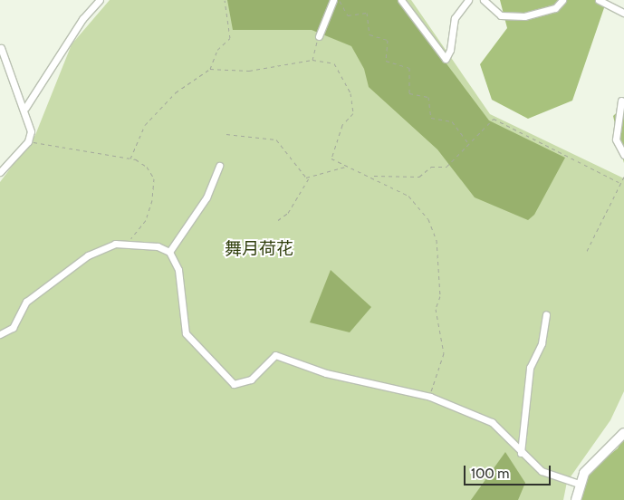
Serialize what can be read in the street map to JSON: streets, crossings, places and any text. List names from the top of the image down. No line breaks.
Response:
{"parks":["舞月荷花"],"scale_bar":"100 m"}
